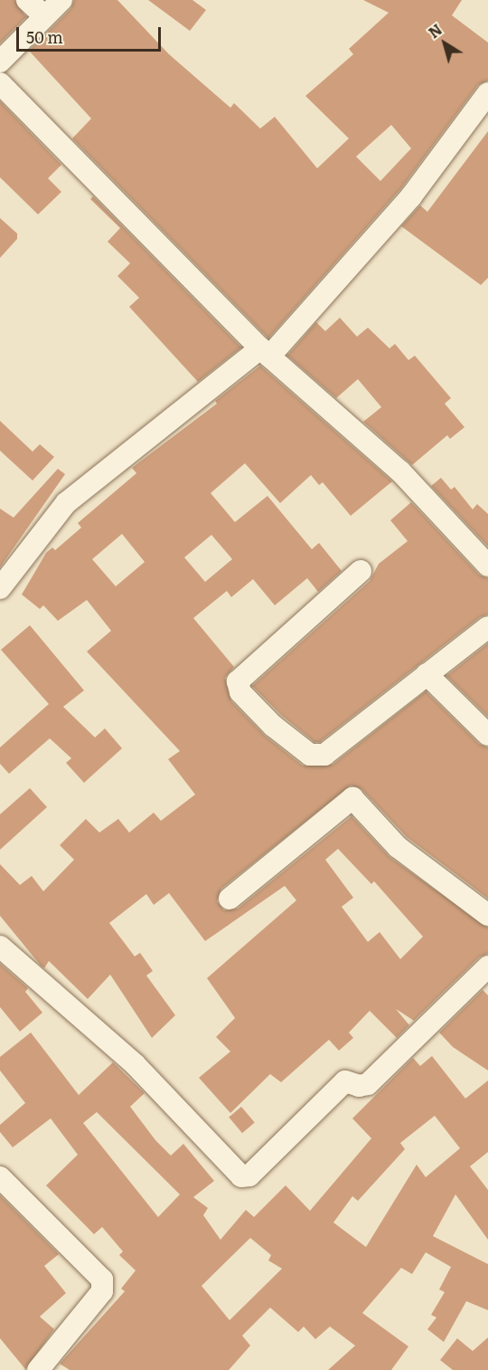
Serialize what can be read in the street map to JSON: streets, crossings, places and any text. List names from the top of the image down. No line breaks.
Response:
{"scale_bar":"50 m","north":"top left"}
